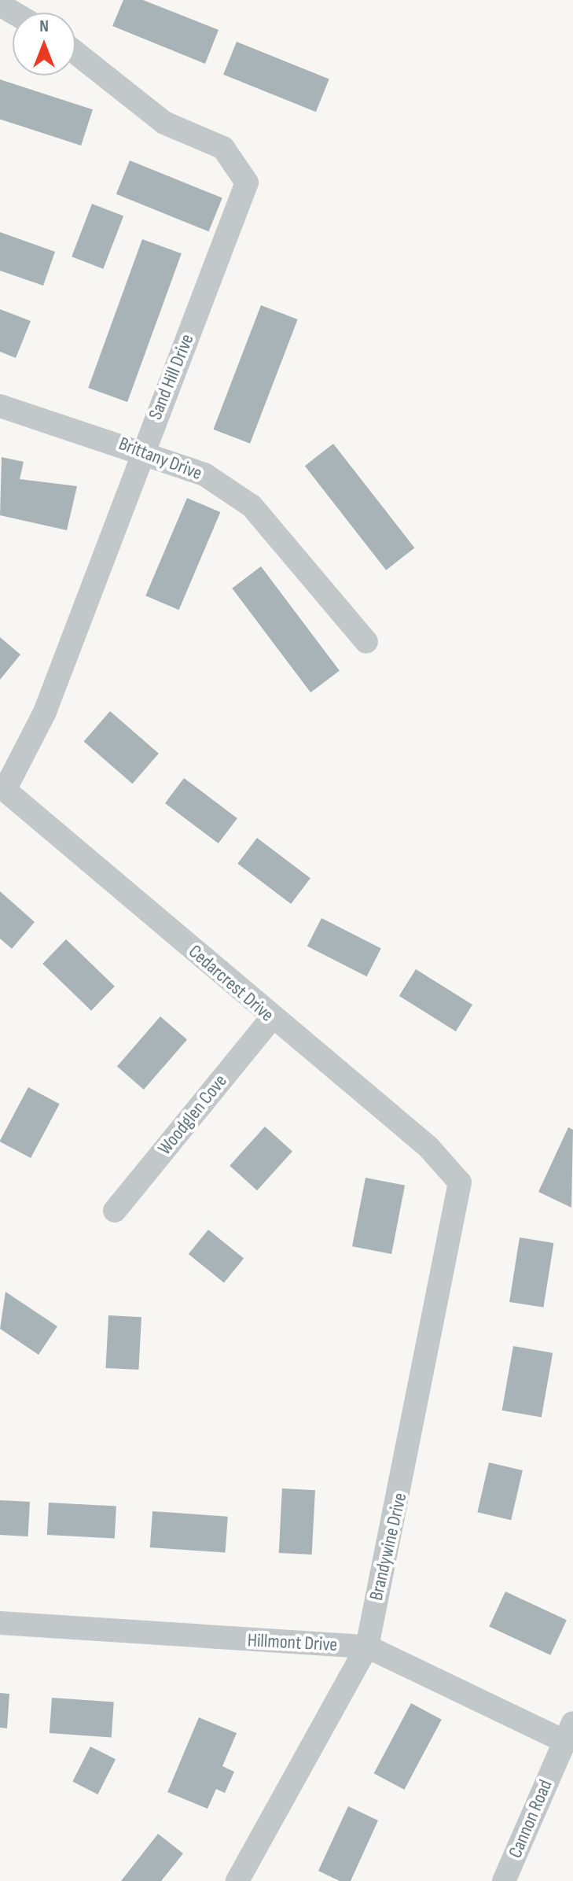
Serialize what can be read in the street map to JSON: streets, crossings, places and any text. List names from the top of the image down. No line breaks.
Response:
{"streets":{"street":["Sand Hill Drive","Brittany Drive","Cedarcrest Drive","Woodglen Cove","Brandywine Drive","Hillmont Drive","Cannon Road"]},"crossings":[["Sand Hill Drive","Brittany Drive"],["Sand Hill Drive","Cedarcrest Drive"],["Cedarcrest Drive","Woodglen Cove"],["Cedarcrest Drive","Brandywine Drive"],["Brandywine Drive","Hillmont Drive"],["Hillmont Drive","Cannon Road"]],"north":"top"}
